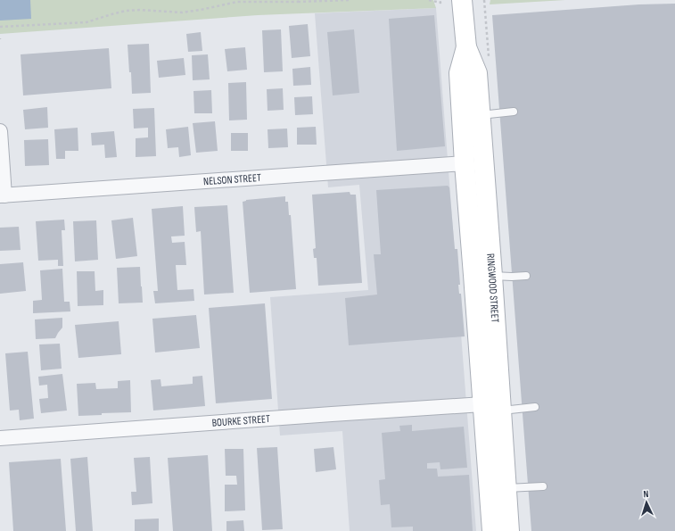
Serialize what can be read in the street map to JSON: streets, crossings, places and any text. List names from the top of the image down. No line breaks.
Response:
{"streets":{"main road":["RINGWOOD STREET"],"street":["NELSON STREET","BOURKE STREET"]},"crossings":[["NELSON STREET","RINGWOOD STREET"],["RINGWOOD STREET","BOURKE STREET"]],"north":"top"}
